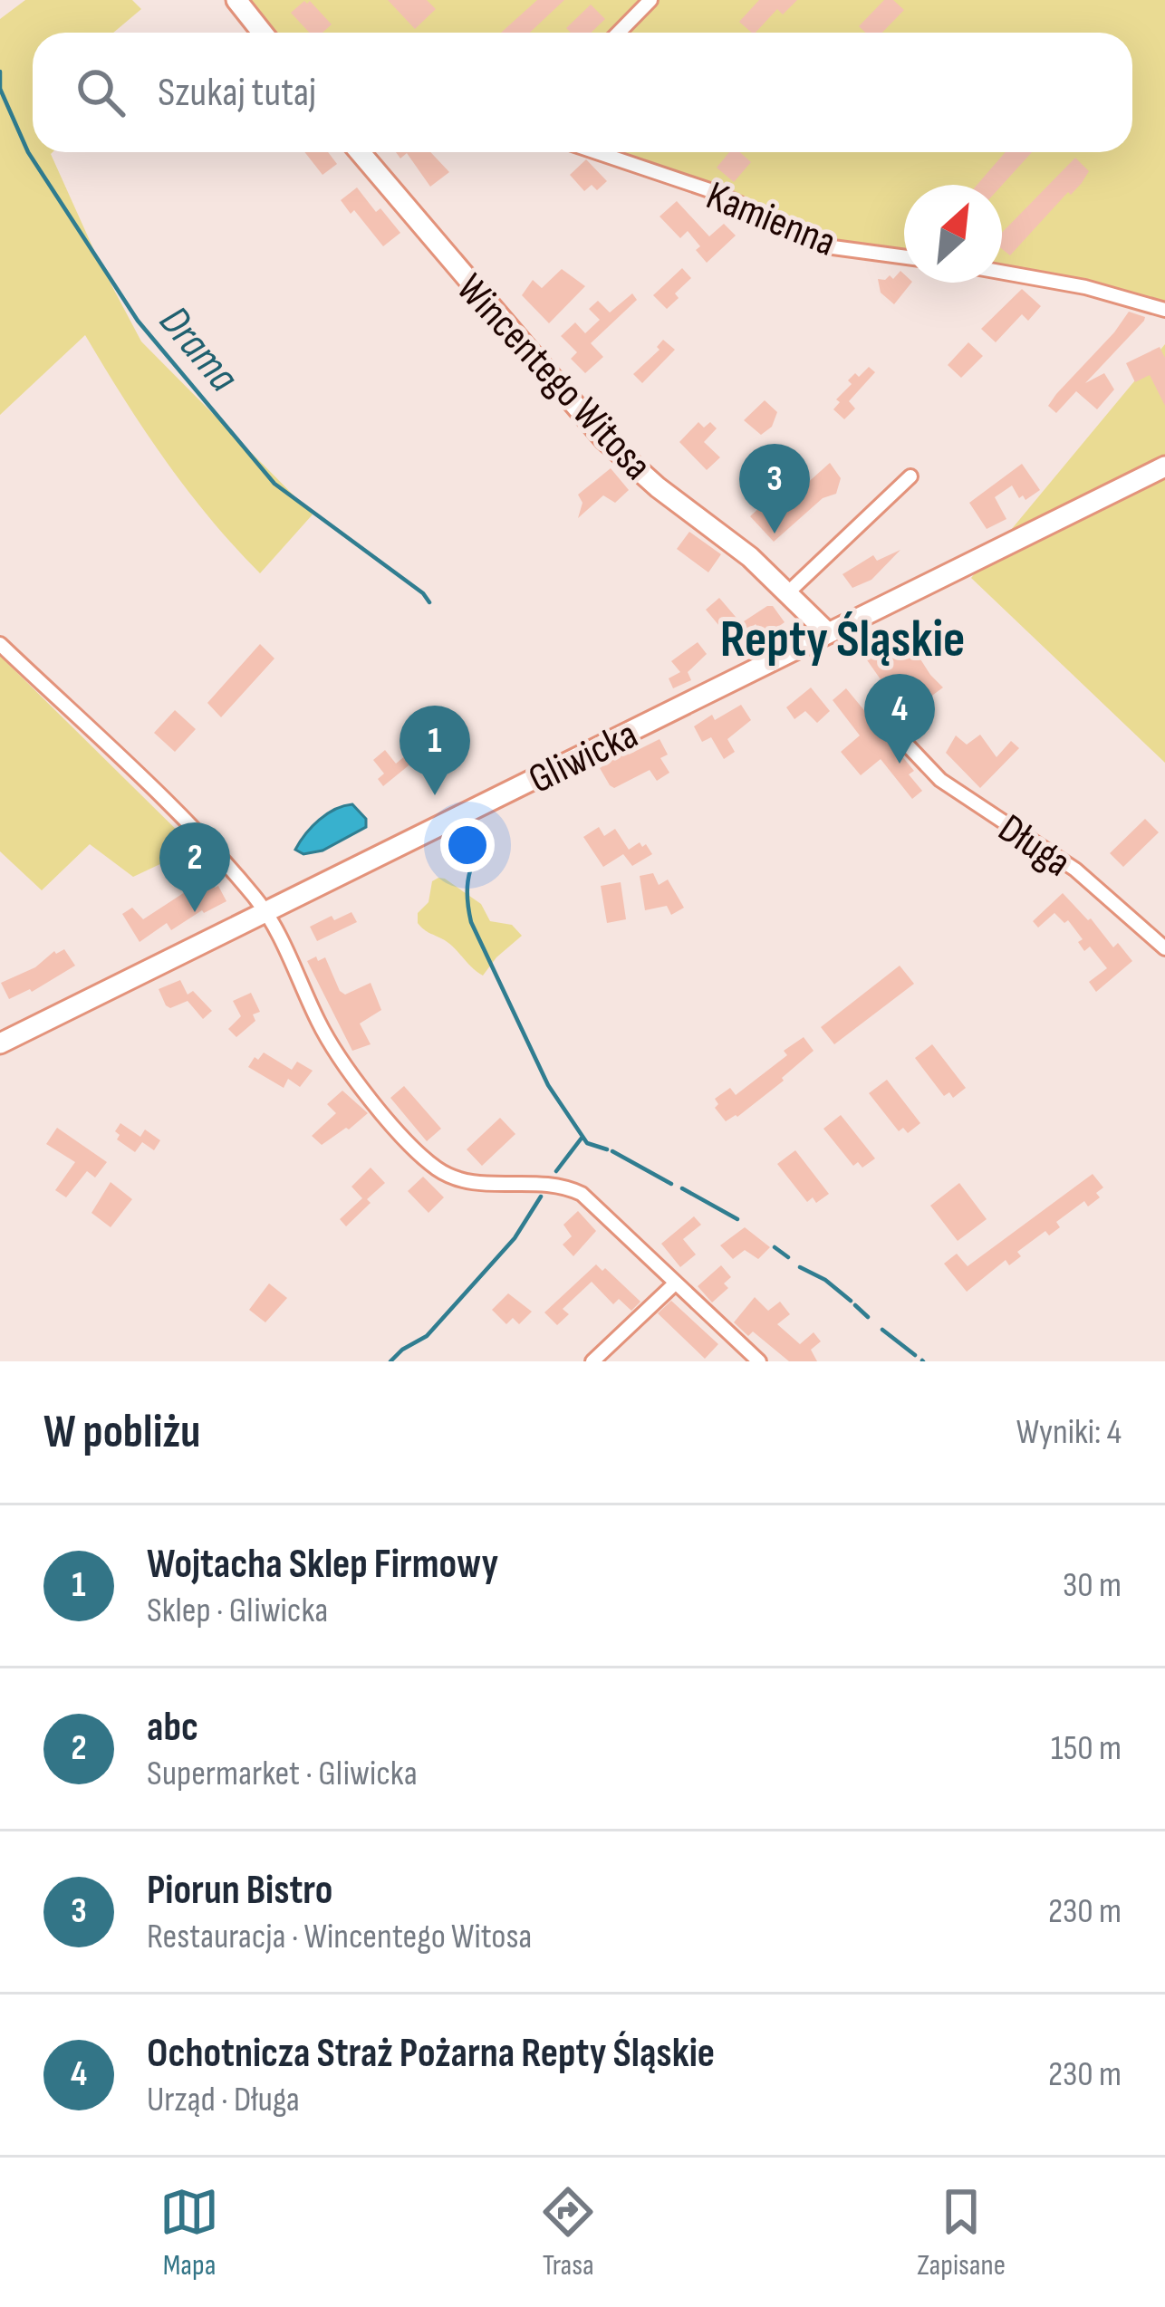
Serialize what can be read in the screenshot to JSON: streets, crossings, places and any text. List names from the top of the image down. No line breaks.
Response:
{"streets":{"main road":["Wincentego Witosa","Gliwicka"],"street":["Kamienna","Długa"]},"crossings":[["Wincentego Witosa","Gliwicka"]],"districts":["Repty Śląskie"],"water":["Drama"],"north":"top right","page":{"search":"Szukaj tutaj","pins":["3","4","1","2"],"heading":["W pobliżu","Wyniki: 4"],"list":[{"mark":"1","name":"Wojtacha Sklep Firmowy","note":"Sklep · Gliwicka","value":"30 m"},{"mark":"2","name":"abc","note":"Supermarket · Gliwicka","value":"150 m"},{"mark":"3","name":"Piorun Bistro","note":"Restauracja · Wincentego Witosa","value":"230 m"},{"mark":"4","name":"Ochotnicza Straż Pożarna Repty Śląskie","note":"Urząd · Długa","value":"230 m"}],"nav":["Mapa","Trasa","Zapisane"]}}
